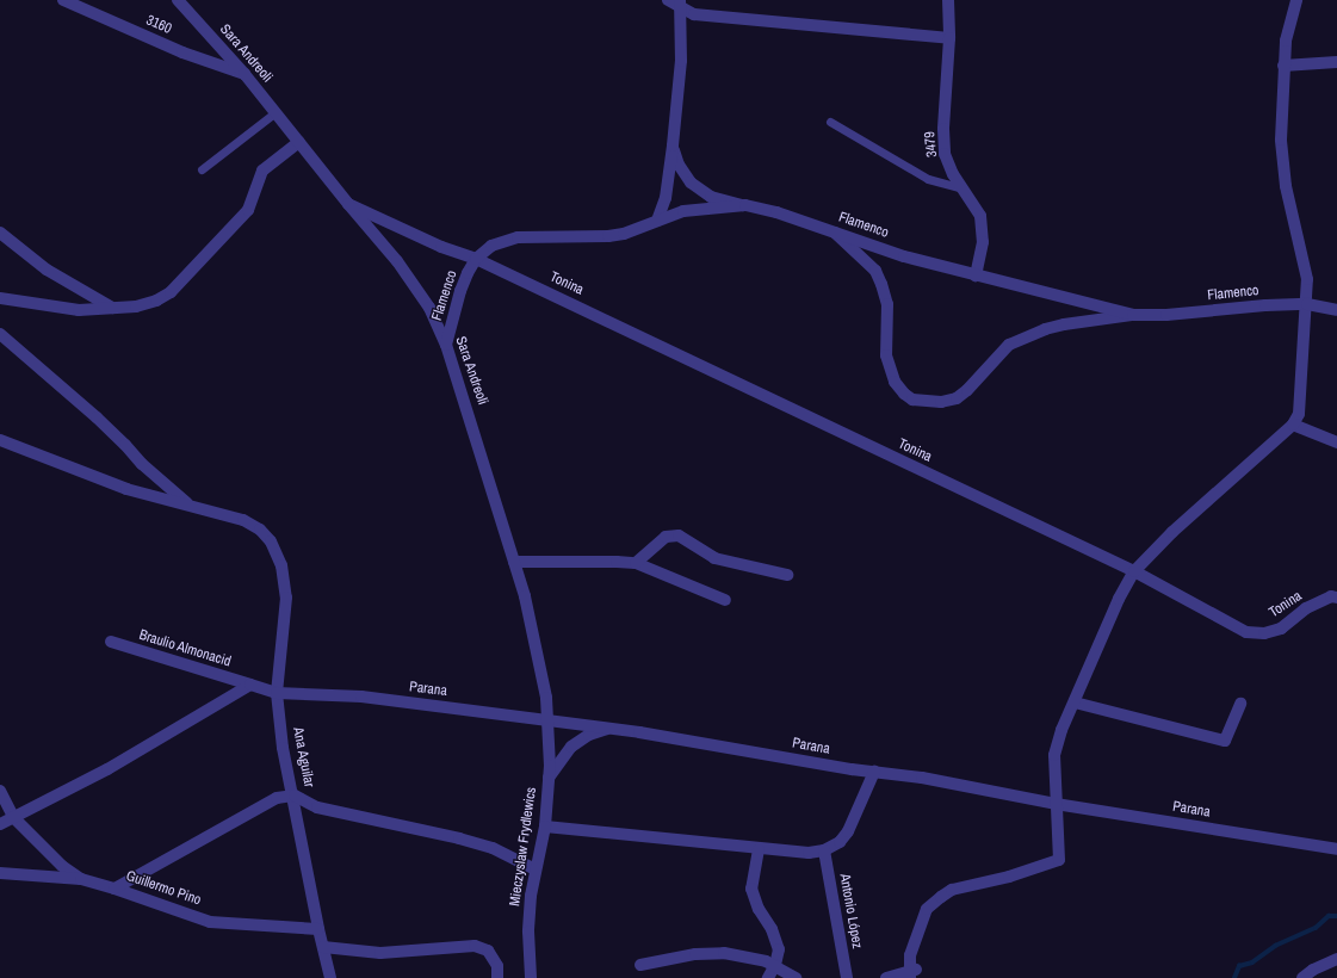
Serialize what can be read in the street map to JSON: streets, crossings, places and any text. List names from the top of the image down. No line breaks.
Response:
{"streets":{"street":["3160","Sara Andreoli","3479","Flamenco","Tonina","Braulio Almonacid","Parana","Ana Aguilar","Mieczyslaw Frydlewics","Guillermo Pino","Antonio López"]},"crossings":[["3160","Sara Andreoli"],["Sara Andreoli","Flamenco"],["Sara Andreoli","Tonina"],["Sara Andreoli","Parana"],["Sara Andreoli","Mieczyslaw Frydlewics"],["3479","Flamenco"],["Flamenco","Tonina"],["Braulio Almonacid","Parana"],["Braulio Almonacid","Ana Aguilar"],["Parana","Ana Aguilar"],["Parana","Mieczyslaw Frydlewics"],["Ana Aguilar","Guillermo Pino"]]}
